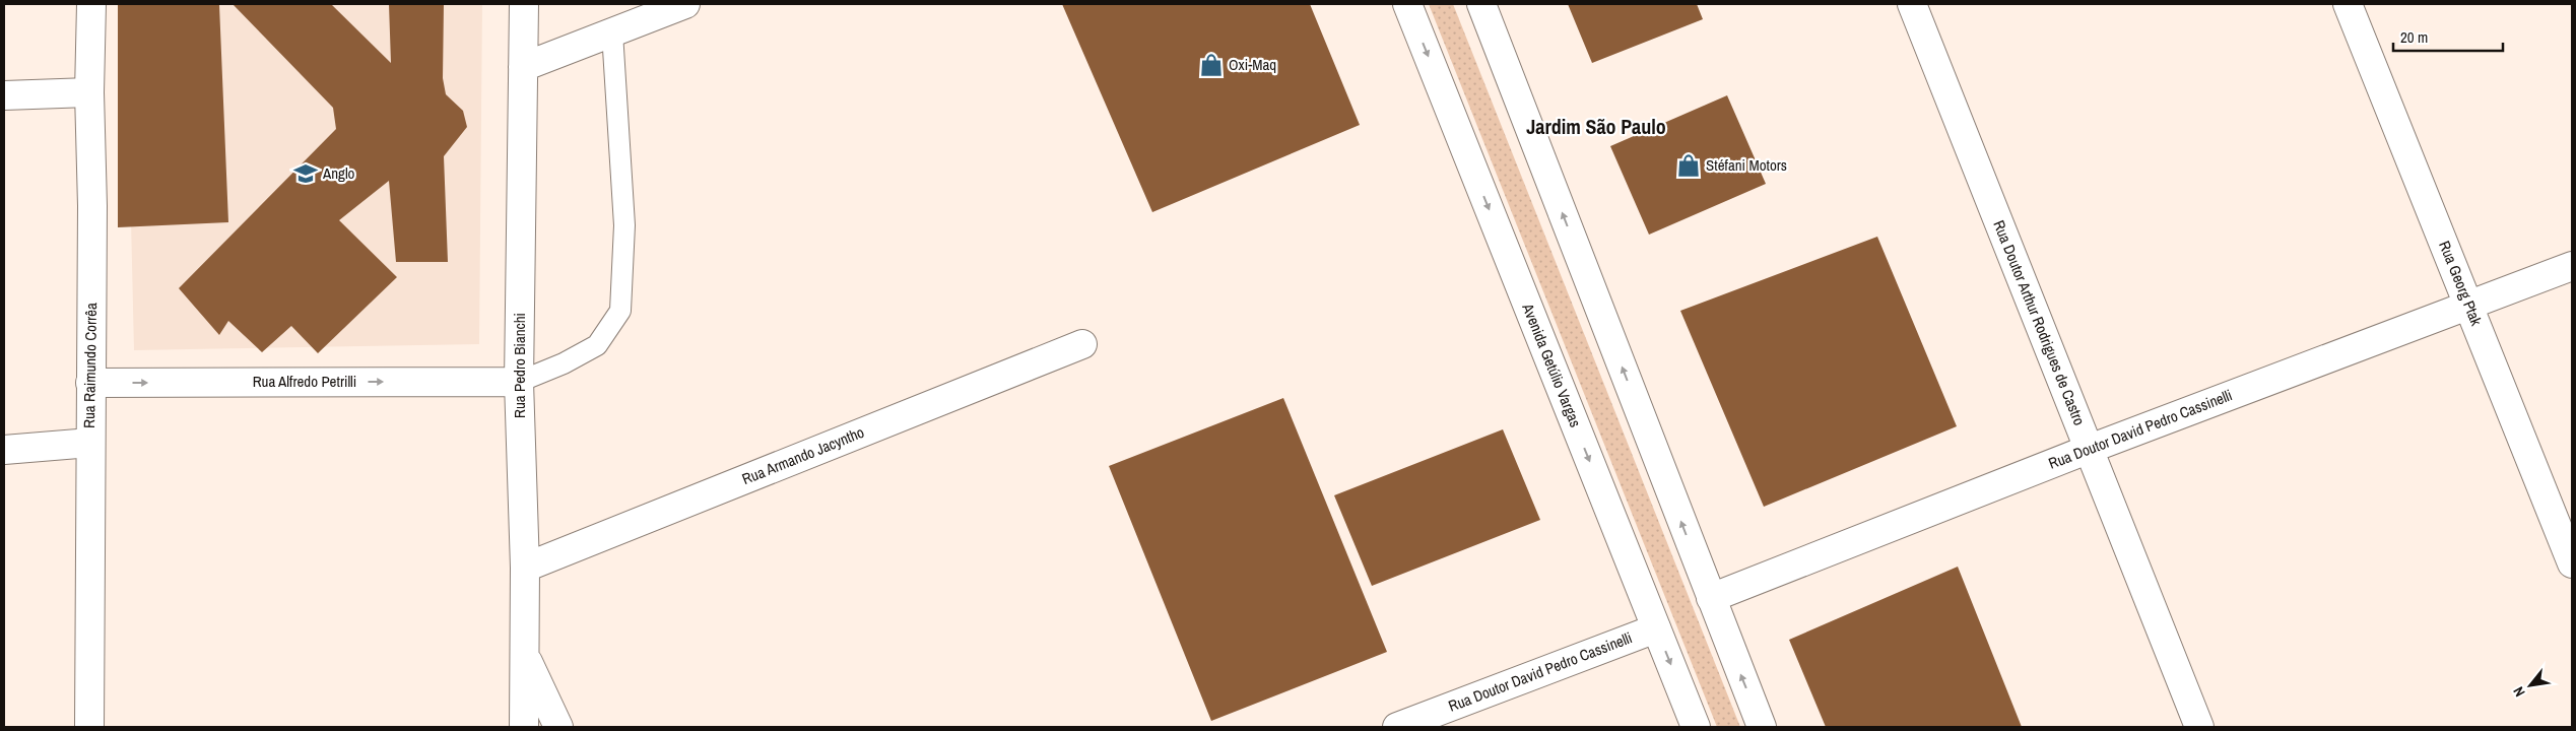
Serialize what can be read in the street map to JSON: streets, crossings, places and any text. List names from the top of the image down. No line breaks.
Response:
{"streets":{"street":["Rua Georg Ptak","Rua Doutor Arthur Rodrigues de Castro","Rua Raimundo Corrêa","Rua Pedro Bianchi","Avenida Getúlio Vargas","Rua Alfredo Petrilli","Rua Doutor David Pedro Cassinelli","Rua Armando Jacyntho"]},"crossings":[["Rua Georg Ptak","Rua Doutor David Pedro Cassinelli"],["Rua Doutor Arthur Rodrigues de Castro","Rua Doutor David Pedro Cassinelli"],["Rua Raimundo Corrêa","Rua Alfredo Petrilli"],["Rua Pedro Bianchi","Rua Alfredo Petrilli"],["Rua Pedro Bianchi","Rua Armando Jacyntho"],["Avenida Getúlio Vargas","Rua Doutor David Pedro Cassinelli"]],"one_way":["Rua Alfredo Petrilli"],"districts":["Jardim São Paulo"],"places":{"shop":["Oxi-Maq","Stéfani Motors"],"school or university":["Anglo"]},"scale_bar":"20 m","north":"bottom left"}
